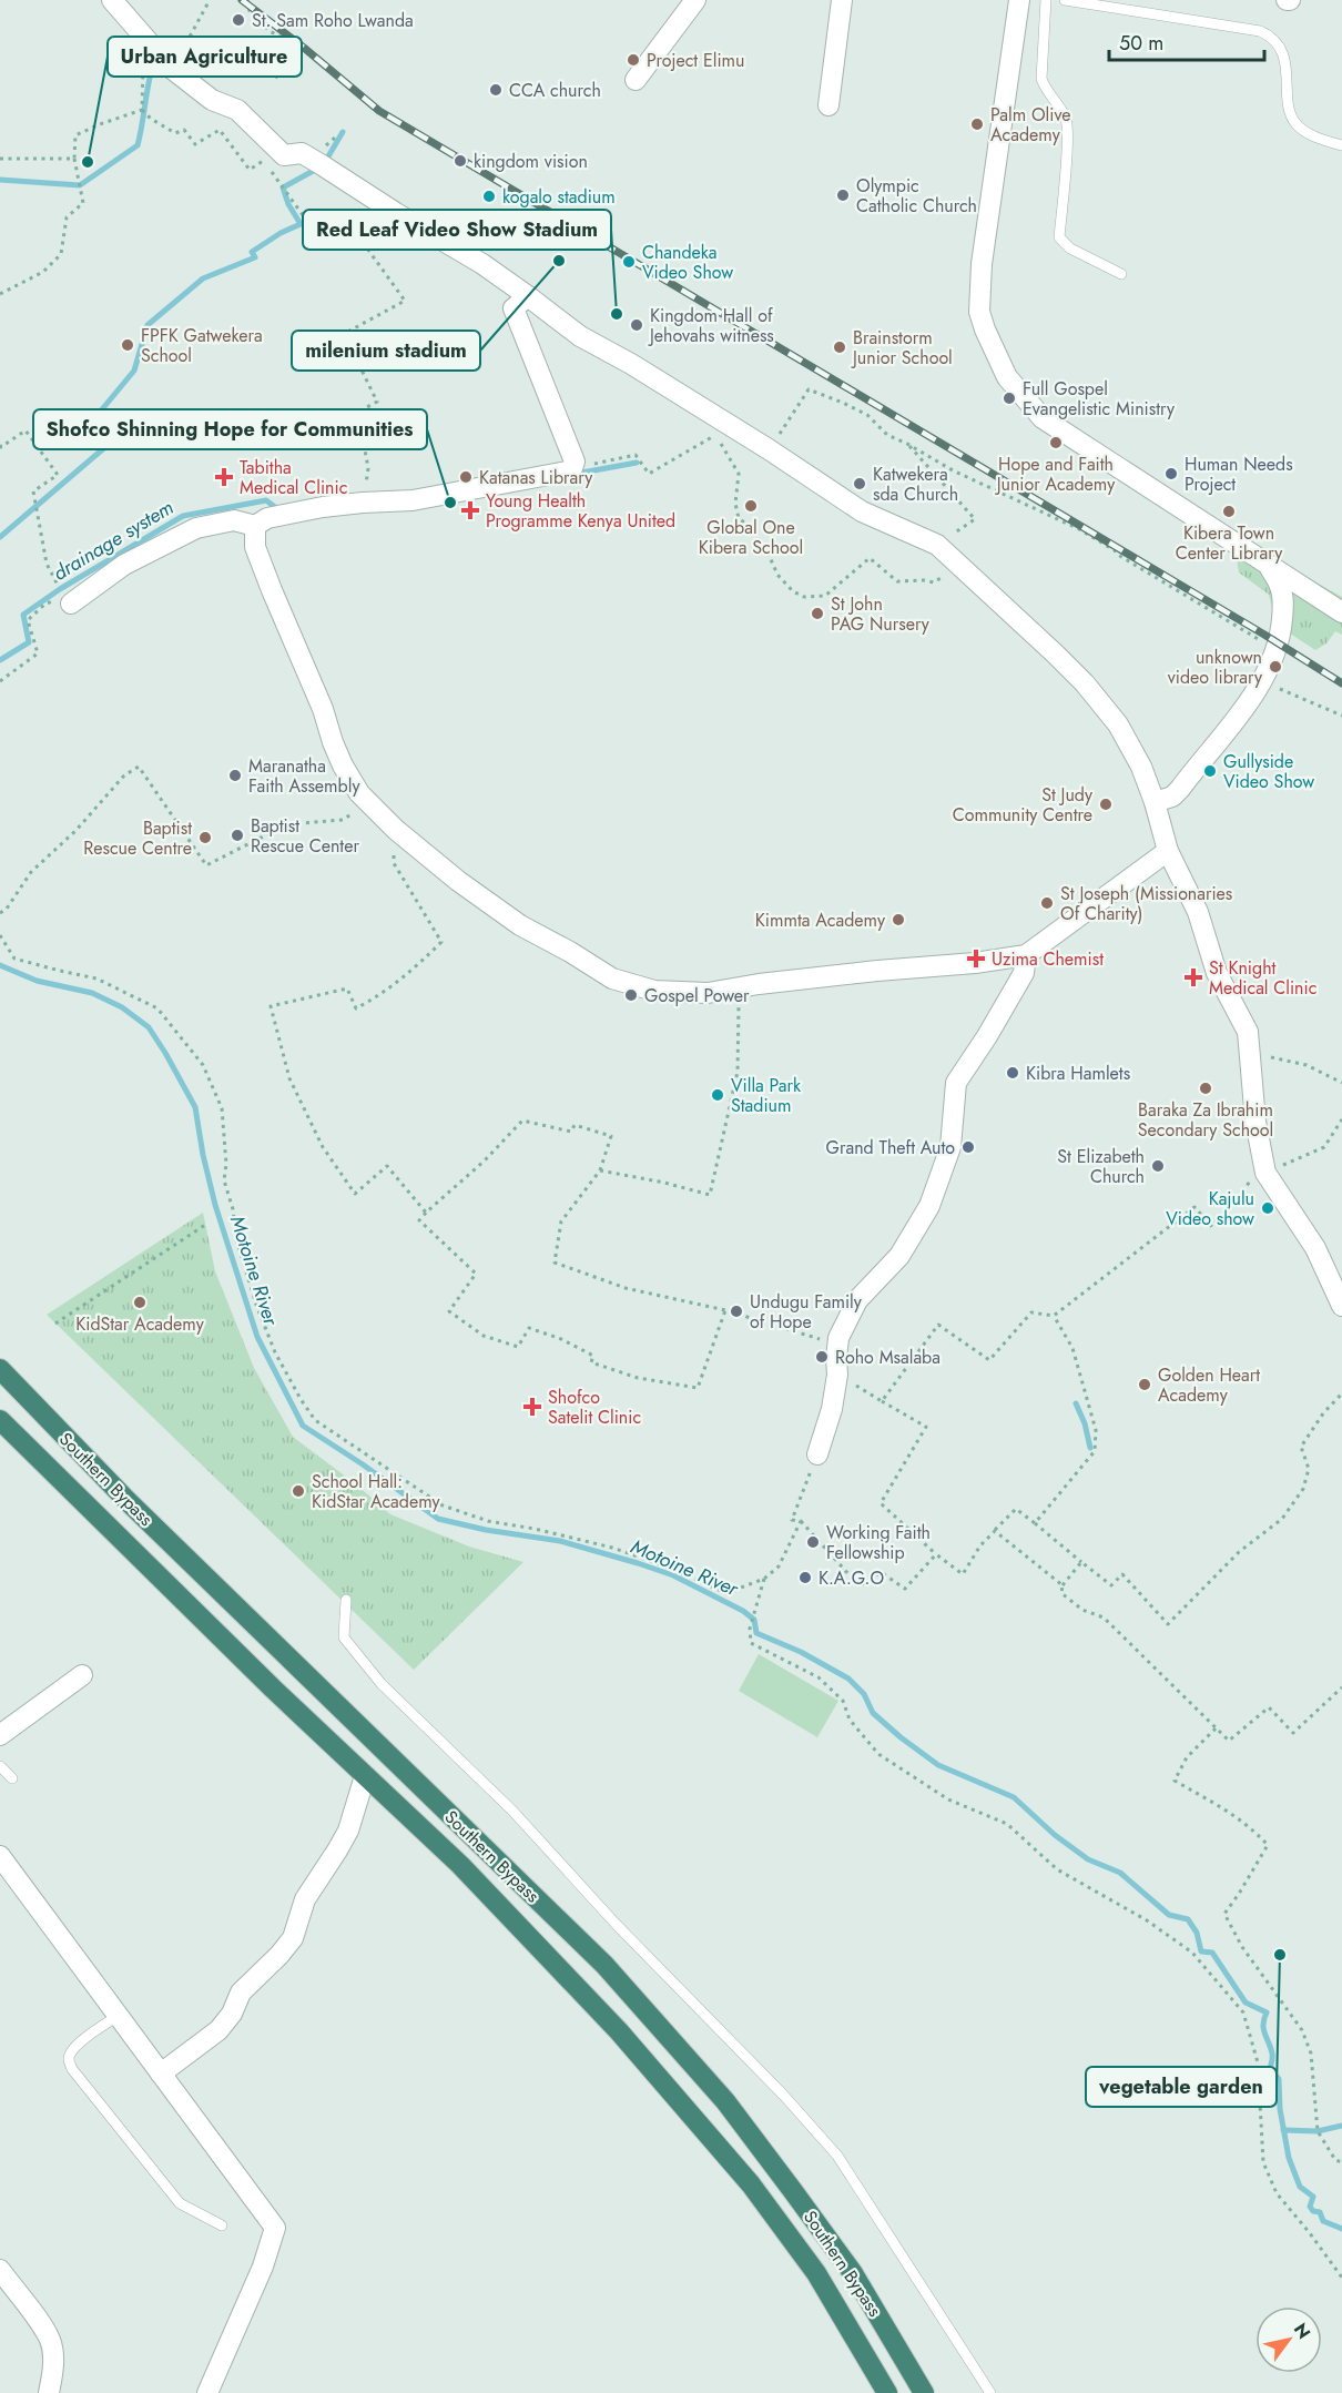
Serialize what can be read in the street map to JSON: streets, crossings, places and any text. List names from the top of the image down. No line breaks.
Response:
{"streets":{"highway":["Southern Bypass"]},"water":["drainage system","Motoine River"],"places":{"other":["St. Sam Roho Lwanda","Project Elimu","CCA church","Palm Olive Academy","kingdom vision","Urban Agriculture","Olympic Catholic Church","kogalo stadium","milenium stadium","Chandeka Video Show","Red Leaf Video Show Stadium","Kingdom Hall of Jehovahs witness","FPFK Gatwekera School","Brainstorm Junior School","Full Gospel Evangelistic Ministry","Hope and Faith Junior Academy","Human Needs Project","Katanas Library","Katwekera sda Church","Shofco Shinning Hope for Communities","Global One Kibera School","Kibera Town Center Library","St John PAG Nursery","unknown video library","Gullyside Video Show","Maranatha Faith Assembly","St Judy Community Centre","Baptist Rescue Center","Baptist Rescue Centre","St Joseph (Missionaries Of Charity)","Kimmta Academy","Gospel Power","Kibra Hamlets","Baraka Za Ibrahim Secondary School","Villa Park Stadium","Grand Theft Auto","St Elizabeth Church","Kajulu Video show","KidStar Academy","Undugu Family of Hope","Roho Msalaba","Golden Heart Academy","School Hall: KidStar Academy","Working Faith Fellowship","K.A.G.O","vegetable garden"],"health":["Tabitha Medical Clinic","Young Health Programme Kenya United","Uzima Chemist","St Knight Medical Clinic","Shofco Satelit Clinic"]},"scale_bar":"50 m","north":"top right"}
